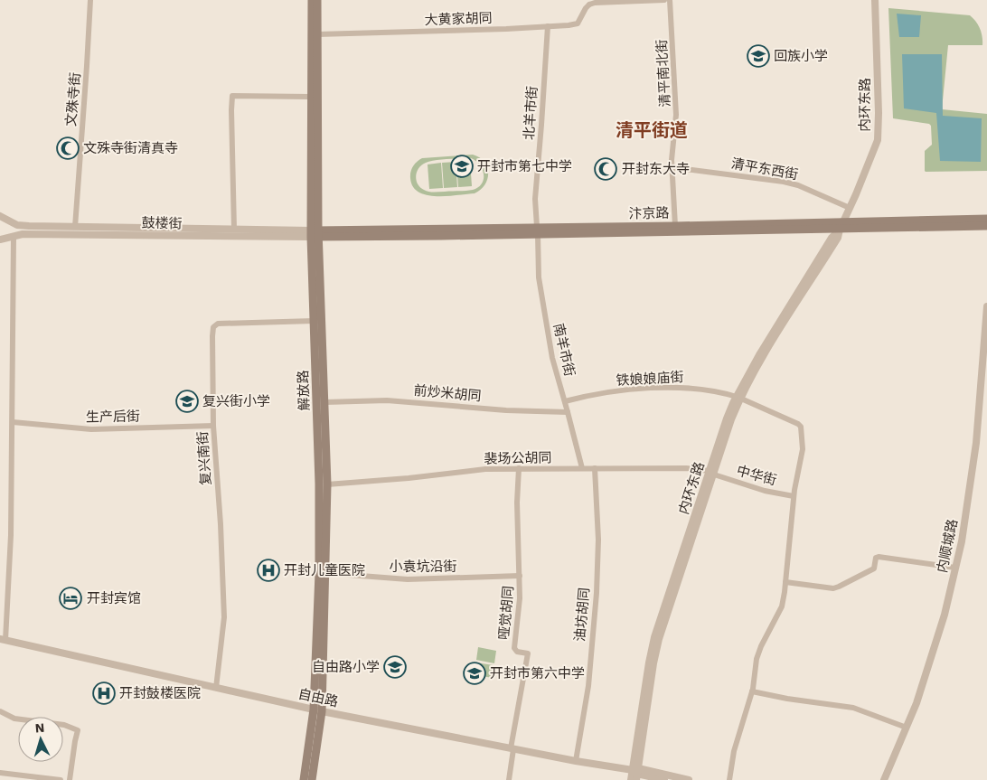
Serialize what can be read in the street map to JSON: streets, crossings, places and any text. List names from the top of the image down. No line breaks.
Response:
{"streets":{"main road":["汴京路","解放路"],"street":["大黄家胡同","清平南北街","文殊寺街","内环东路","北羊市街","清平东西街","鼓楼街","南羊市街","铁娘娘庙街","前炒米胡同","生产后街","复兴南街","裴场公胡同","中华街","内顺城路","小袁坑沿街","哑觉胡同","油坊胡同","自由路"]},"crossings":[["大黄家胡同","北羊市街"],["大黄家胡同","解放路"],["清平南北街","清平东西街"],["清平南北街","汴京路"],["文殊寺街","鼓楼街"],["内环东路","清平东西街"],["内环东路","汴京路"],["内环东路","铁娘娘庙街"],["内环东路","裴场公胡同"],["内环东路","中华街"],["内环东路","自由路"],["北羊市街","汴京路"],["北羊市街","南羊市街"],["汴京路","鼓楼街"],["汴京路","南羊市街"],["汴京路","解放路"],["鼓楼街","解放路"],["南羊市街","铁娘娘庙街"],["南羊市街","前炒米胡同"],["南羊市街","裴场公胡同"],["铁娘娘庙街","中华街"],["解放路","前炒米胡同"],["解放路","复兴南街"],["解放路","裴场公胡同"],["解放路","小袁坑沿街"],["解放路","自由路"],["生产后街","复兴南街"],["复兴南街","自由路"],["裴场公胡同","中华街"],["裴场公胡同","哑觉胡同"],["裴场公胡同","油坊胡同"],["小袁坑沿街","哑觉胡同"],["哑觉胡同","自由路"],["油坊胡同","自由路"]],"districts":["清平街道"],"places":{"school or university":["回族小学","开封市第七中学","复兴街小学","自由路小学","开封市第六中学"],"mosque":["文殊寺街清真寺","开封东大寺"],"hospital":["开封儿童医院","开封鼓楼医院"],"hotel":["开封宾馆"]},"north":"top"}
